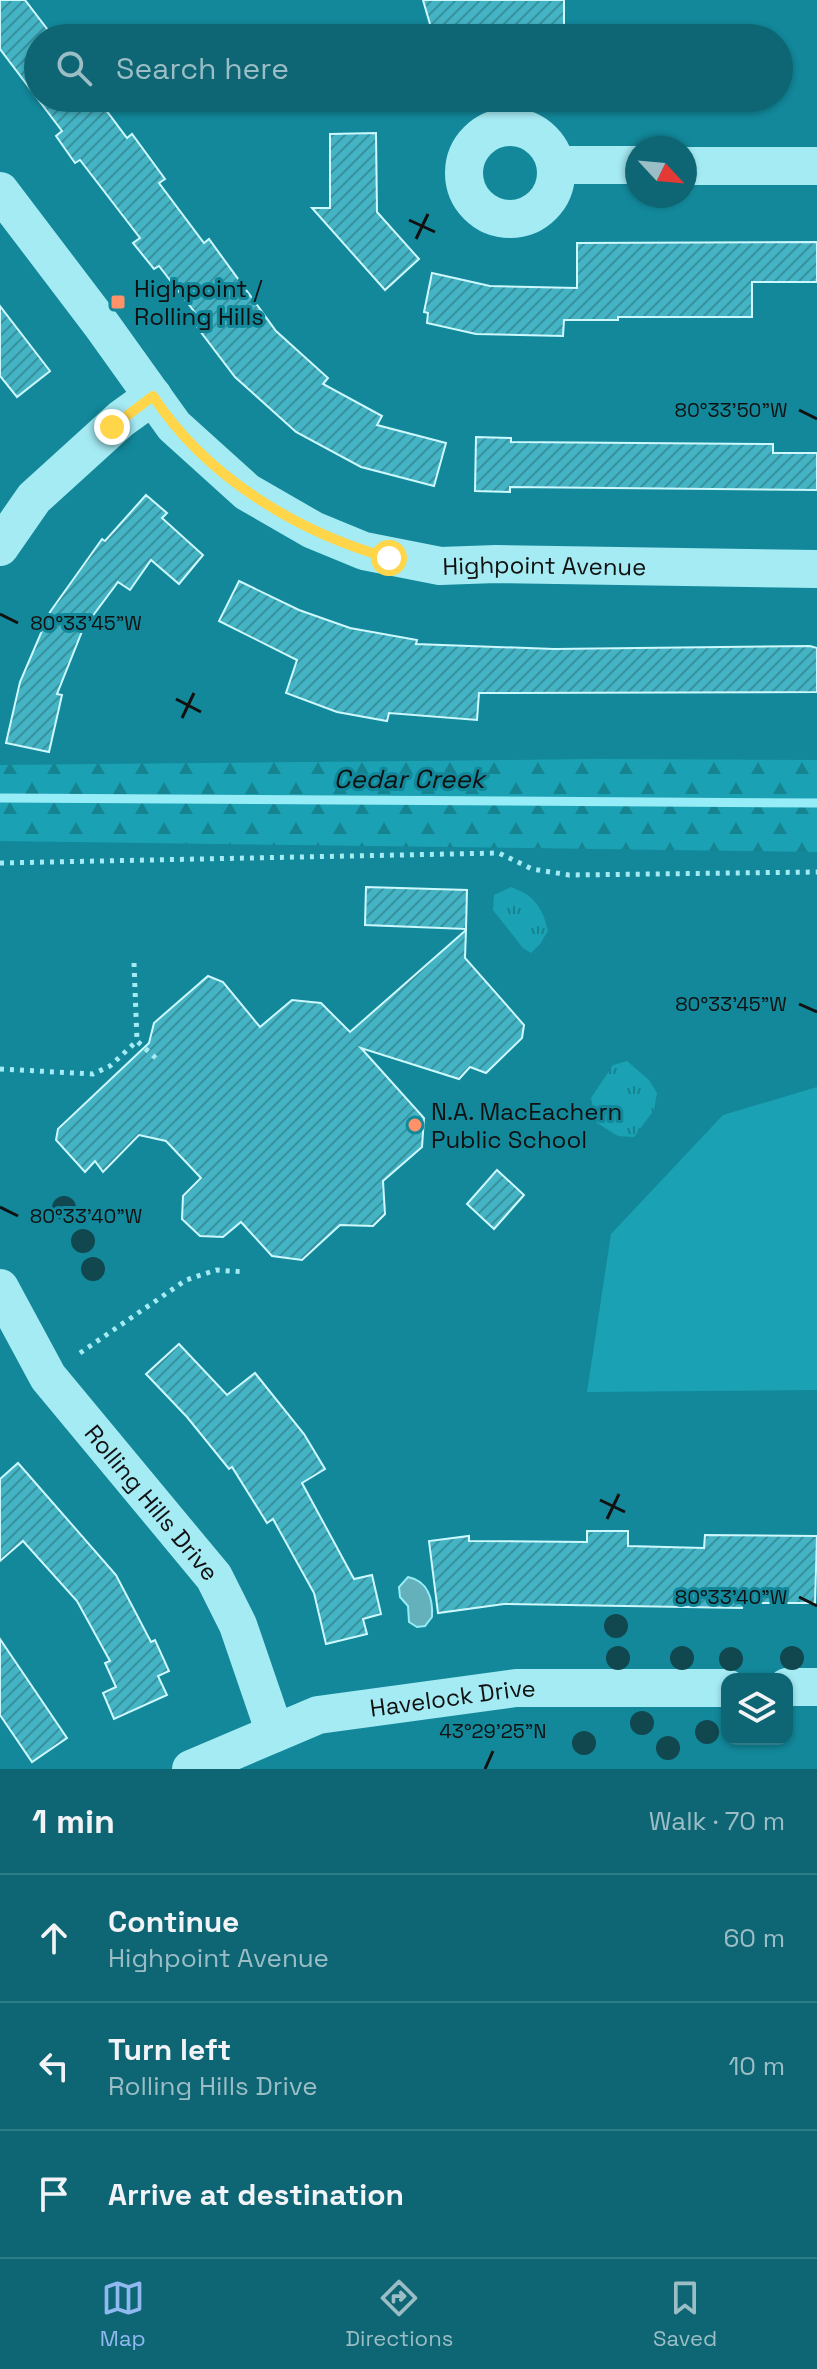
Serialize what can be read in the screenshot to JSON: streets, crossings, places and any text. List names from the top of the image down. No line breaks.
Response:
{"streets":{"street":["Highpoint Avenue","Rolling Hills Drive","Havelock Drive"]},"crossings":[["Rolling Hills Drive","Havelock Drive"]],"water":["Cedar Creek"],"places":{"transit":["Highpoint / Rolling Hills"],"other":["N.A. MacEachern Public School"]},"north":"bottom right","page":{"search":"Search here","heading":["1 min","Walk · 70 m"],"list":[["Continue","Highpoint Avenue","60 m"],["Turn left","Rolling Hills Drive","10 m"],"Arrive at destination"],"nav":["Map","Directions","Saved"]},"coordinates":["80°33'50\"W","80°33'45\"W","80°33'40\"W","43°29'25\"N"]}
